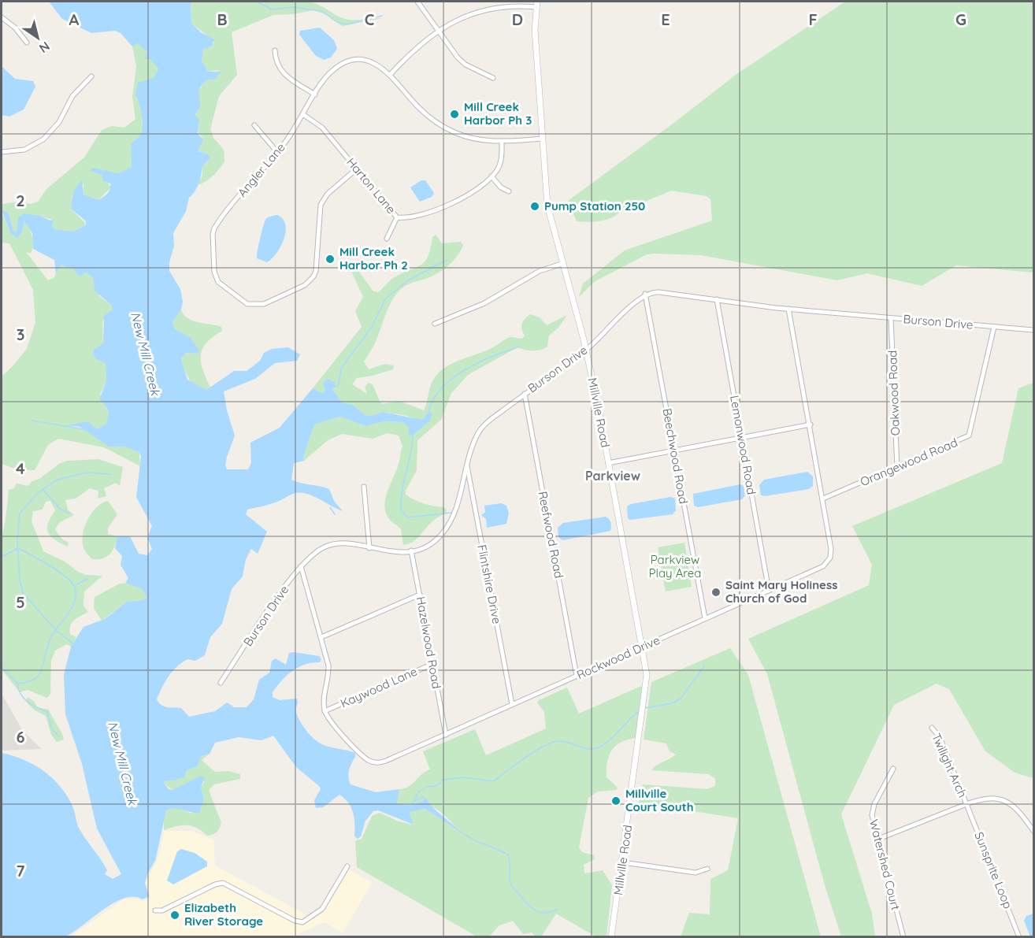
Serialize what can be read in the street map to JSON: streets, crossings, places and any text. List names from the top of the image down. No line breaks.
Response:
{"streets":{"street":["Angler Lane","Harton Lane","Burson Drive","Oakwood Road","Millville Road","Lemonwood Road","Beechwood Road","Orangewood Road","Reefwood Road","Flintshire Drive","Hazelwood Road","Rockwood Drive","Kaywood Lane","Twilight Arch","Watershed Court","Sunsprite Loop"]},"crossings":[["Angler Lane","Harton Lane"],["Angler Lane","Millville Road"],["Burson Drive","Oakwood Road"],["Burson Drive","Millville Road"],["Burson Drive","Lemonwood Road"],["Burson Drive","Beechwood Road"],["Burson Drive","Orangewood Road"],["Burson Drive","Reefwood Road"],["Burson Drive","Flintshire Drive"],["Burson Drive","Hazelwood Road"],["Burson Drive","Rockwood Drive"],["Oakwood Road","Orangewood Road"],["Millville Road","Rockwood Drive"],["Lemonwood Road","Rockwood Drive"],["Beechwood Road","Rockwood Drive"],["Orangewood Road","Rockwood Drive"],["Reefwood Road","Rockwood Drive"],["Flintshire Drive","Rockwood Drive"],["Hazelwood Road","Rockwood Drive"],["Hazelwood Road","Kaywood Lane"],["Rockwood Drive","Kaywood Lane"],["Twilight Arch","Sunsprite Loop"]],"districts":["Parkview"],"water":["New Mill Creek"],"parks":["Parkview Play Area"],"places":["Mill Creek Harbor Ph 3","Pump Station 250","Mill Creek Harbor Ph 2","Saint Mary Holiness Church of God","Millville Court South","Elizabeth River Storage"],"north":"bottom right","grid":{"columns":["A","B","C","D","E","F","G"],"rows":["2","3","4","5","6","7"]}}
